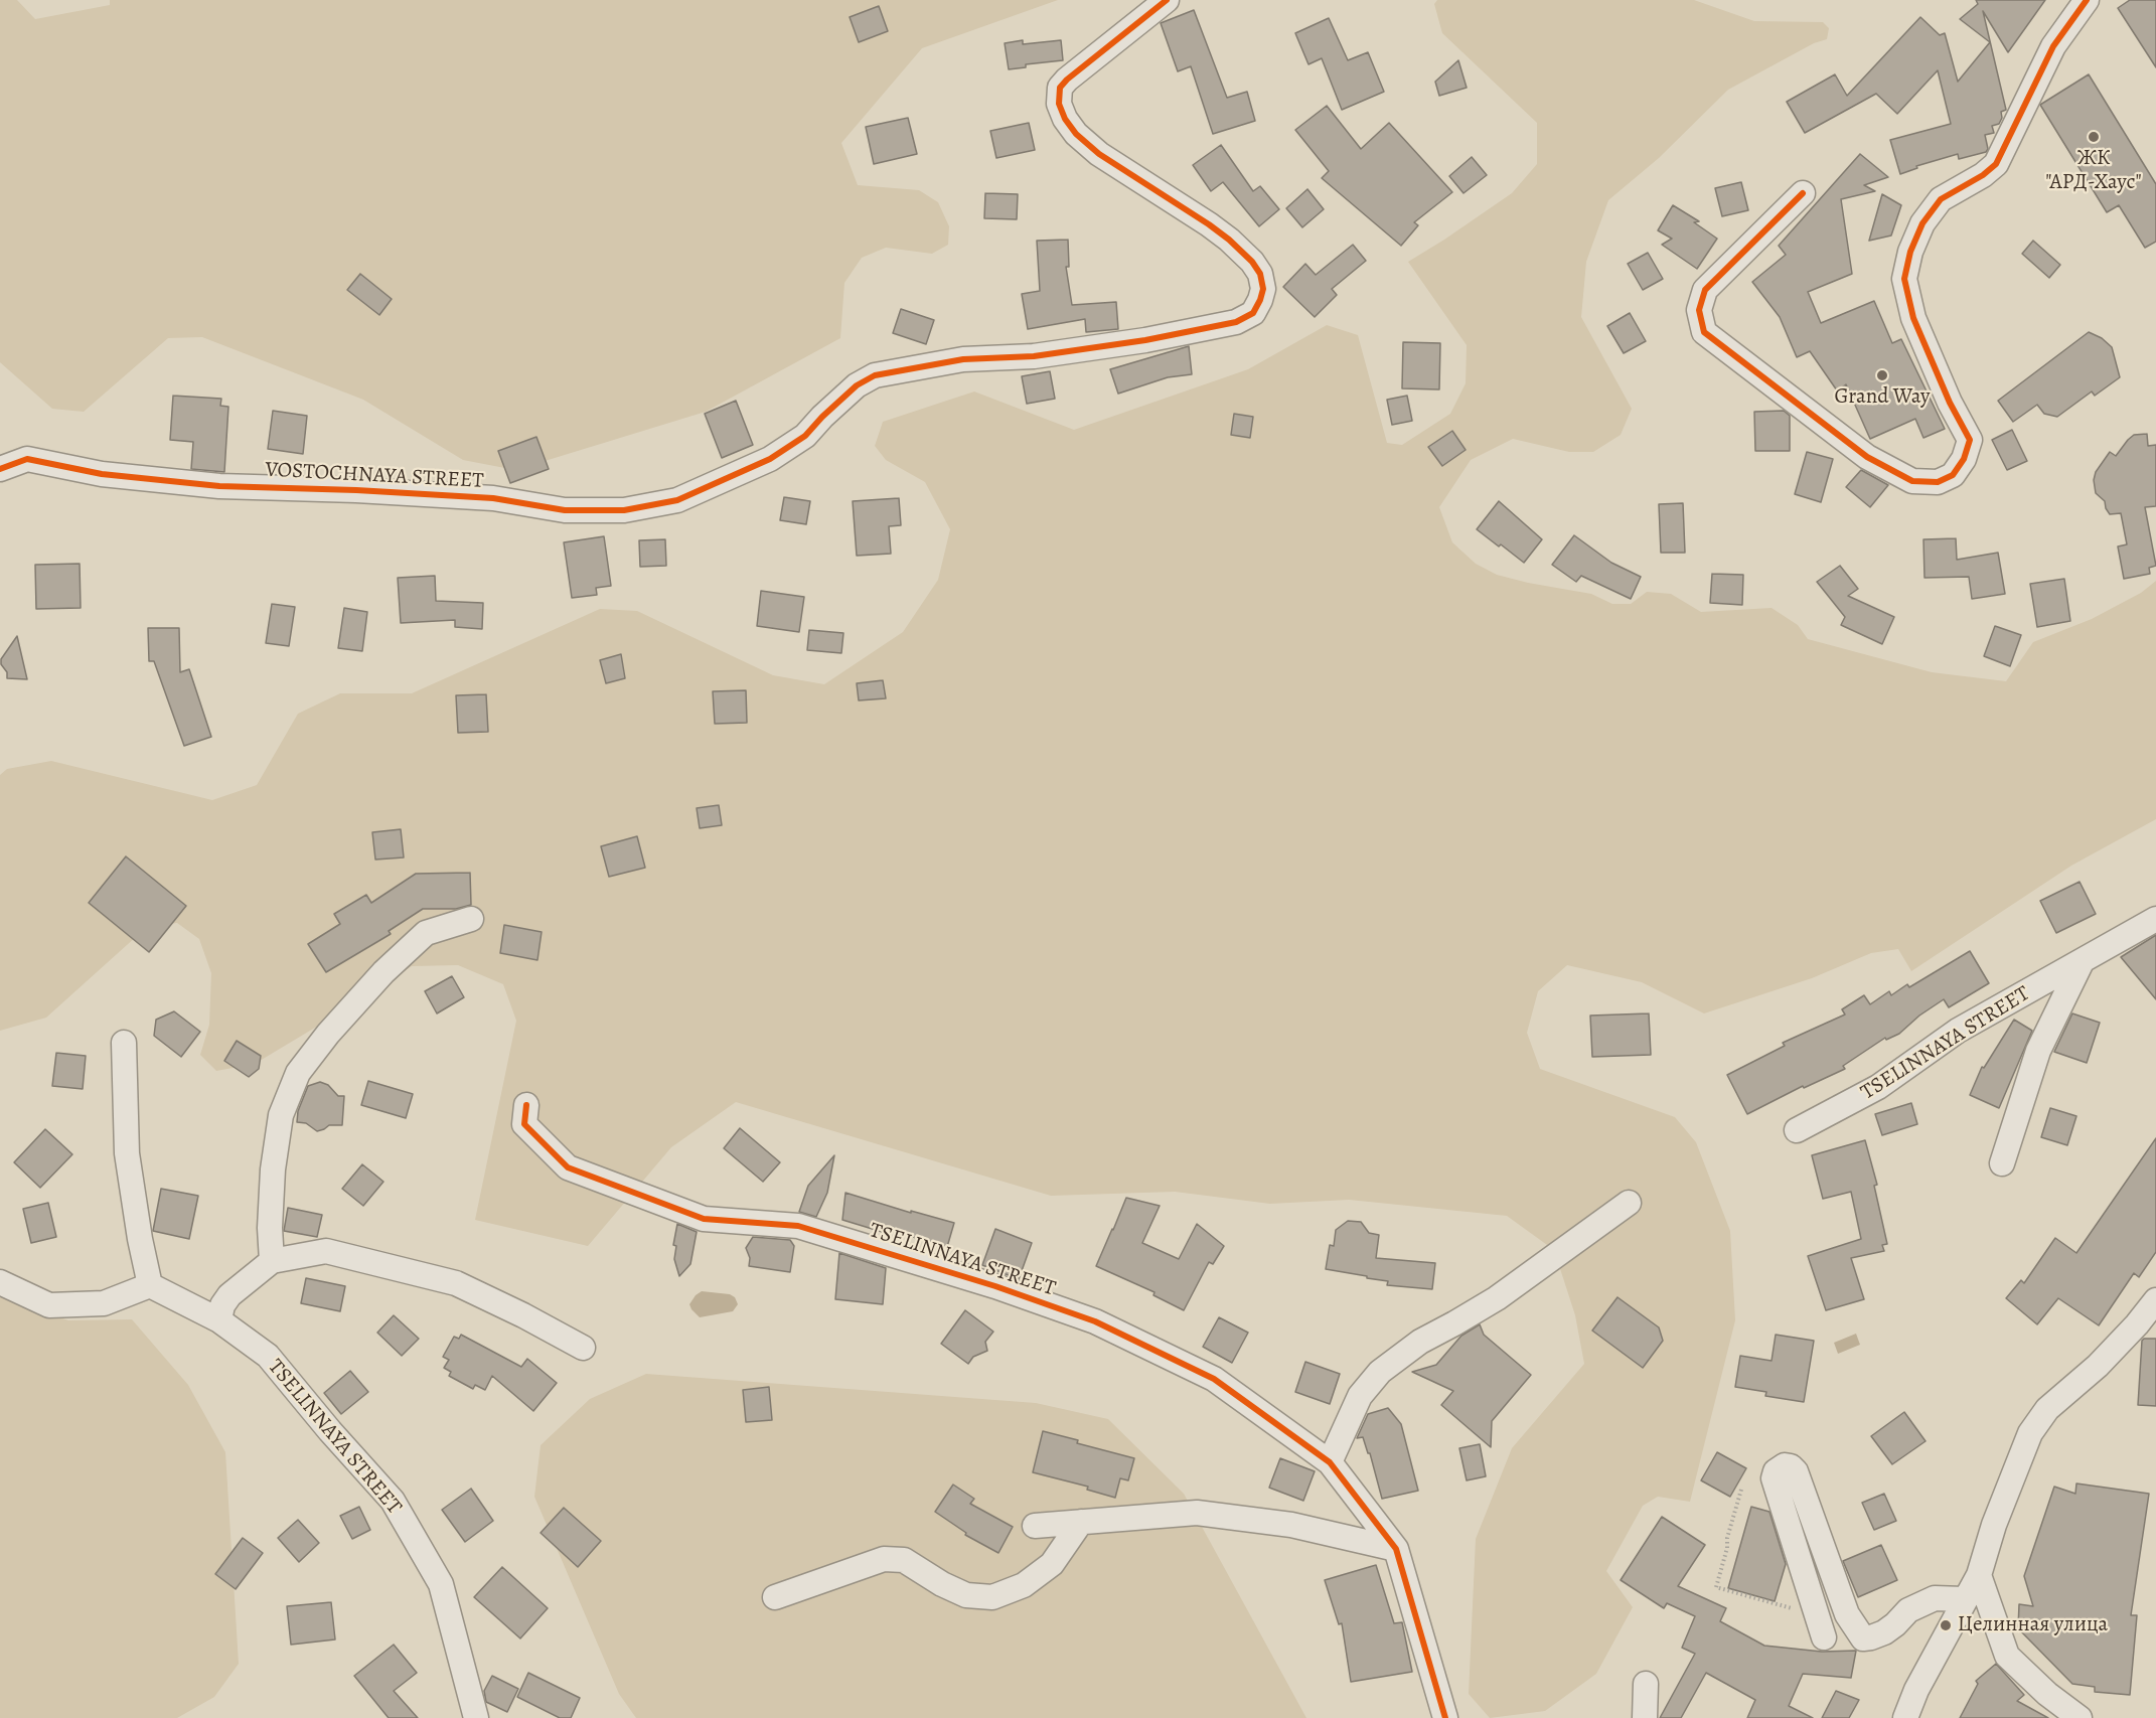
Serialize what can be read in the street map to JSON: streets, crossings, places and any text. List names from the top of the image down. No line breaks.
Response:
{"streets":{"street":["VOSTOCHNAYA STREET","TSELINNAYA STREET"]},"places":["ЖК \"АРД-Хаус\"","Grand Way","Целинная улица"]}
